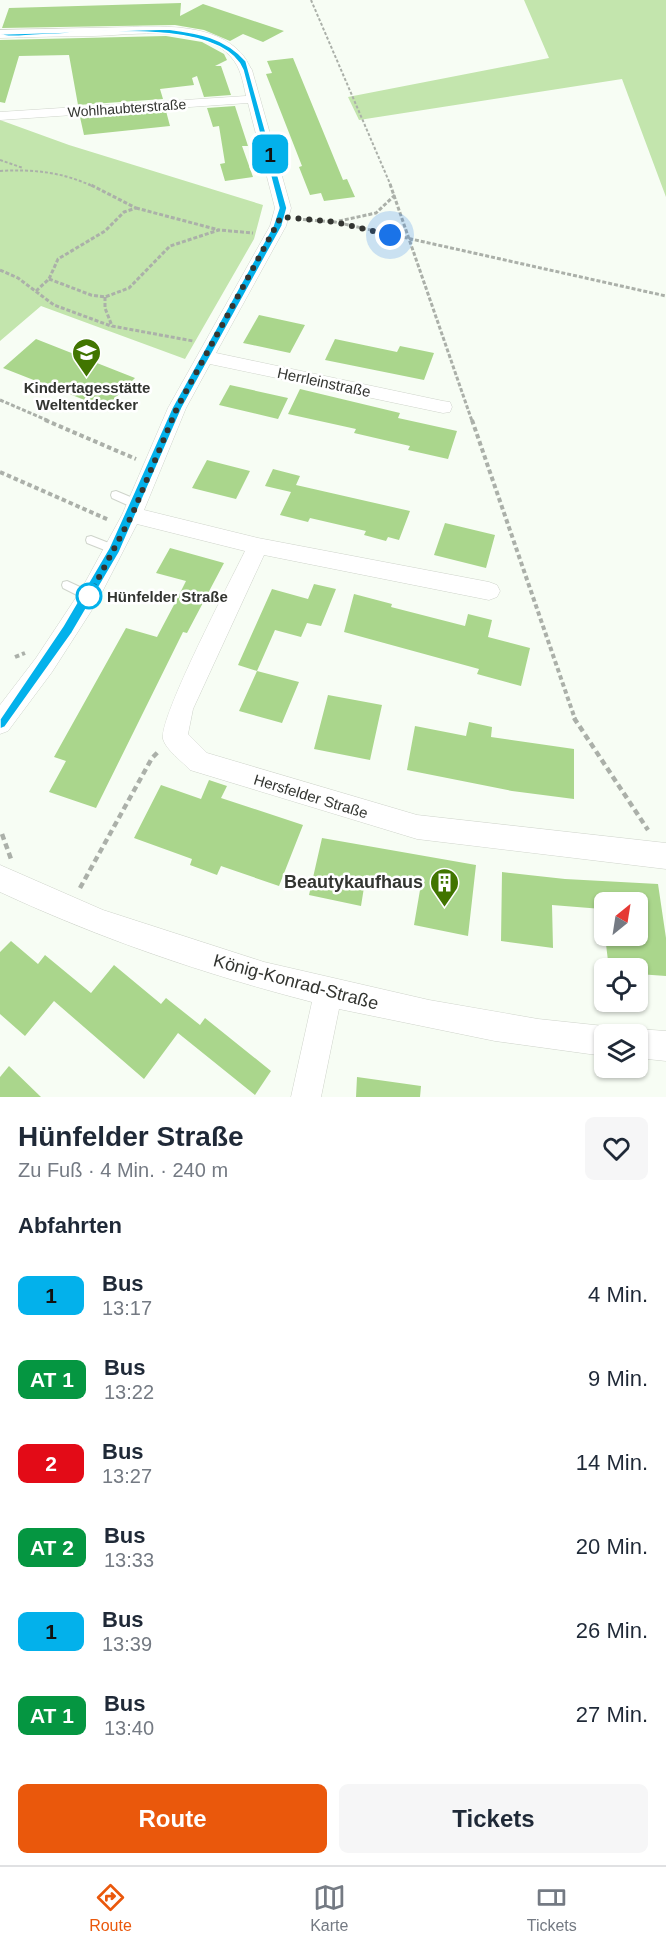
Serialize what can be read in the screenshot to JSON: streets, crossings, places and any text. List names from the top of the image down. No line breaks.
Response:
{"streets":{"street":["Wohlhaubterstraße","Herrleinstraße","Hersfelder Straße","König-Konrad-Straße"]},"places":{"school or university":["Kindertagesstätte Weltentdecker"],"other":["Hünfelder Straße"],"building":["Beautykaufhaus"]},"lines":["bus line 1"],"north":"top right","page":{"on_map":"1","heading":[["Hünfelder Straße","Zu Fuß · 4 Min. · 240 m"],"Abfahrten"],"list":[{"mark":"1","name":"Bus","note":"13:17","value":"4 Min."},{"mark":"AT 1","name":"Bus","note":"13:22","value":"9 Min."},{"mark":"2","name":"Bus","note":"13:27","value":"14 Min."},{"mark":"AT 2","name":"Bus","note":"13:33","value":"20 Min."},{"mark":"1","name":"Bus","note":"13:39","value":"26 Min."},{"mark":"AT 1","name":"Bus","note":"13:40","value":"27 Min."}],"buttons":["Route","Tickets"],"tabs":["Route","Karte","Tickets"]}}
